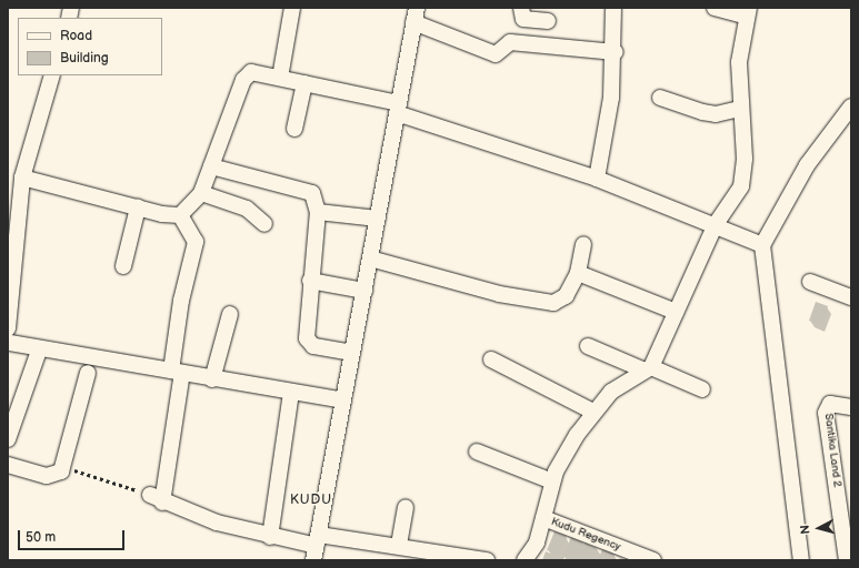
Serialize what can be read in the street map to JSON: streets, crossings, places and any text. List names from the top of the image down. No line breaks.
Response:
{"streets":{"street":["Santika Land 2","Kudu Regency"]},"districts":["KUDU"],"legend":["Road","Building"],"scale_bar":"50 m","north":"left"}
